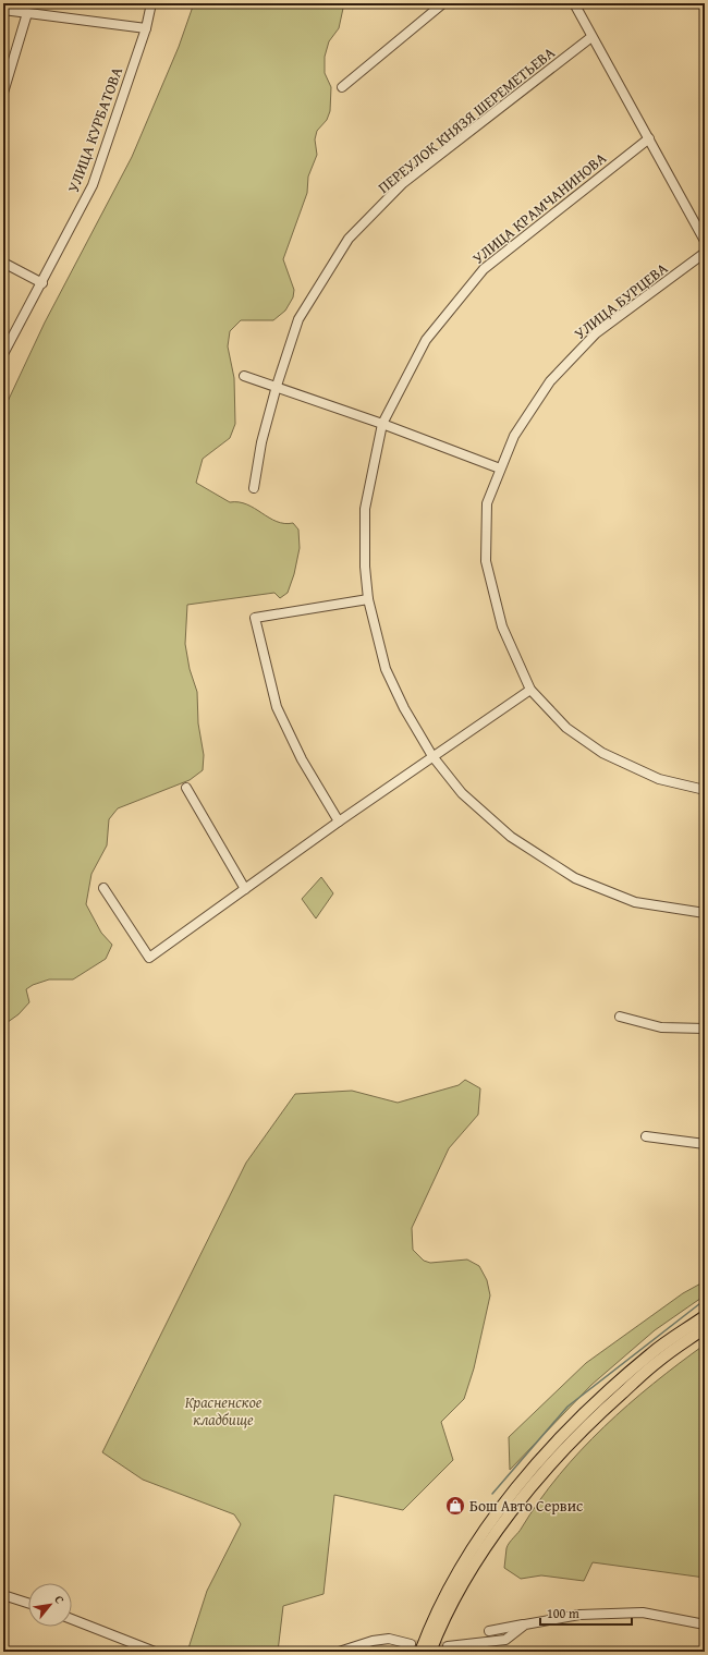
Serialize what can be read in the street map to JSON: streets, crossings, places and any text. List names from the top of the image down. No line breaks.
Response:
{"streets":{"street":["ПЕРЕУЛОК КНЯЗЯ ШЕРЕМЕТЬЕВА","УЛИЦА КУРБАТОВА","УЛИЦА КРАМЧАНИНОВА","УЛИЦА БУРЦЕВА"]},"parks":["Красненское кладбище"],"places":{"shop":["Бош Авто Сервис"]},"scale_bar":"100 m","north":"top right"}
